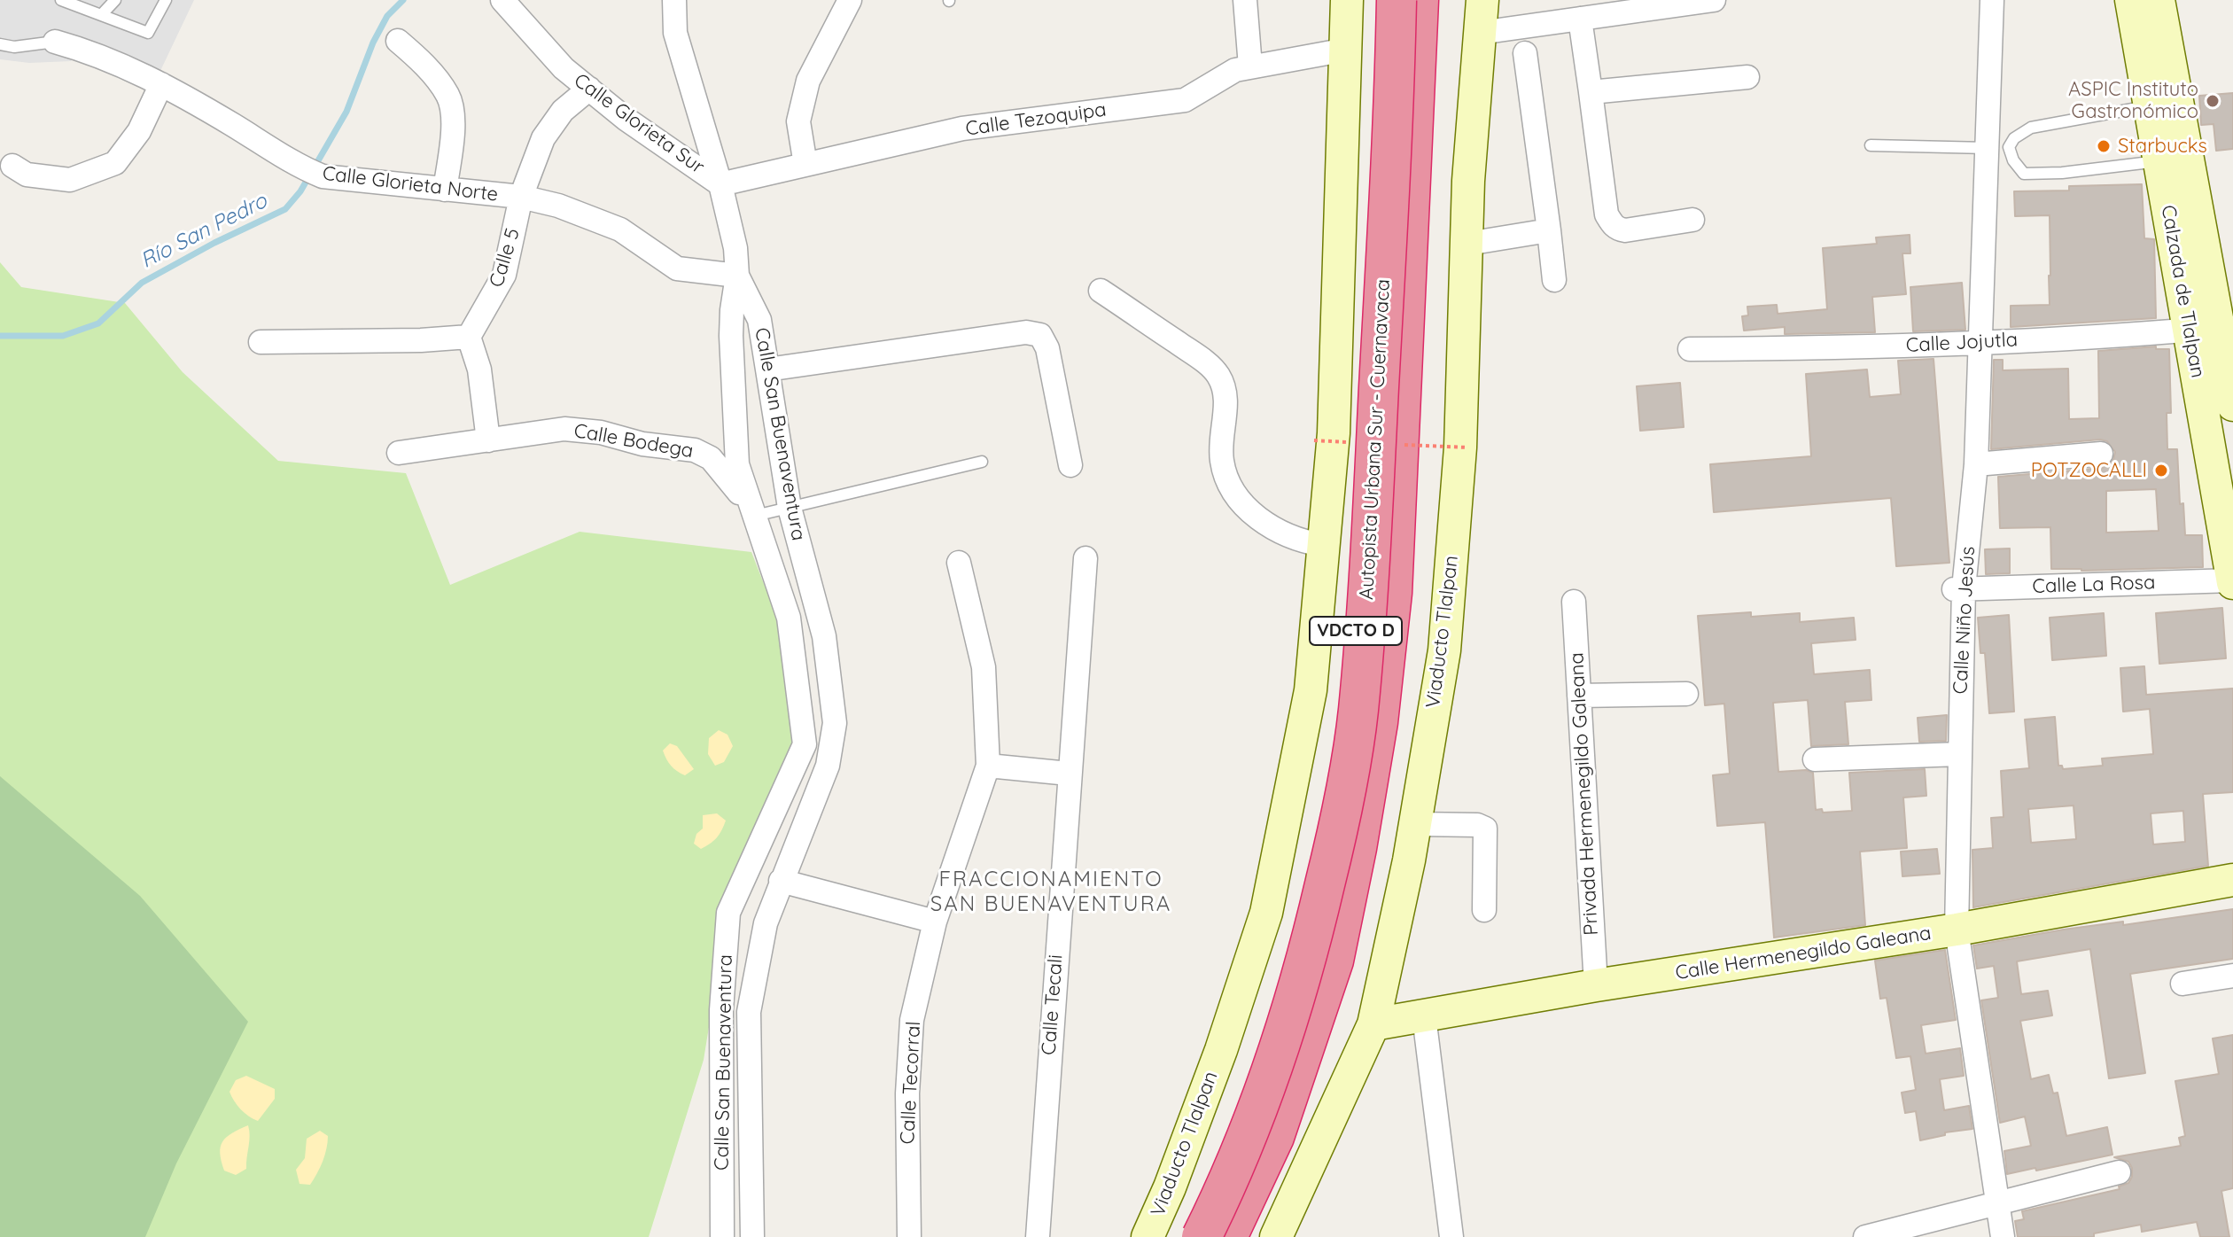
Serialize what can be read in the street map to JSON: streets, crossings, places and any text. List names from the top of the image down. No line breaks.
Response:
{"streets":{"highway":["Autopista Urbana Sur - Cuernavaca","VDCTO D"],"main road":["Calzada de Tlalpan","Viaducto Tlalpan","Calle Hermenegildo Galeana"],"street":["Calle Tezoquipa","Calle Glorieta Sur","Calle Glorieta Norte","Calle 5","Calle Jojutla","Calle San Buenaventura","Calle Bodega","Calle La Rosa","Calle Niño Jesús","Privada Hermenegildo Galeana","Calle Tecali","Calle Tecorral"]},"crossings":[["Calle Tezoquipa","Calle Glorieta Sur"],["Calle Tezoquipa","Calle San Buenaventura"],["Calle Tezoquipa","Viaducto Tlalpan"],["Calle Glorieta Sur","Calle 5"],["Calle Glorieta Sur","Calle San Buenaventura"],["Calle Glorieta Norte","Calle 5"],["Calle Glorieta Norte","Calle San Buenaventura"],["Calzada de Tlalpan","Calle Jojutla"],["Calzada de Tlalpan","Calle La Rosa"],["Calle Jojutla","Calle Niño Jesús"],["Calle San Buenaventura","Calle Bodega"],["Autopista Urbana Sur - Cuernavaca","VDCTO D"],["Calle La Rosa","Calle Niño Jesús"],["Calle Niño Jesús","Calle Hermenegildo Galeana"],["Viaducto Tlalpan","Calle Hermenegildo Galeana"],["Privada Hermenegildo Galeana","Calle Hermenegildo Galeana"]],"districts":["FRACCIONAMIENTO SAN BUENAVENTURA"],"water":["Río San Pedro"],"places":["ASPIC Instituto Gastronómico","Starbucks","POTZOCALLI"]}
